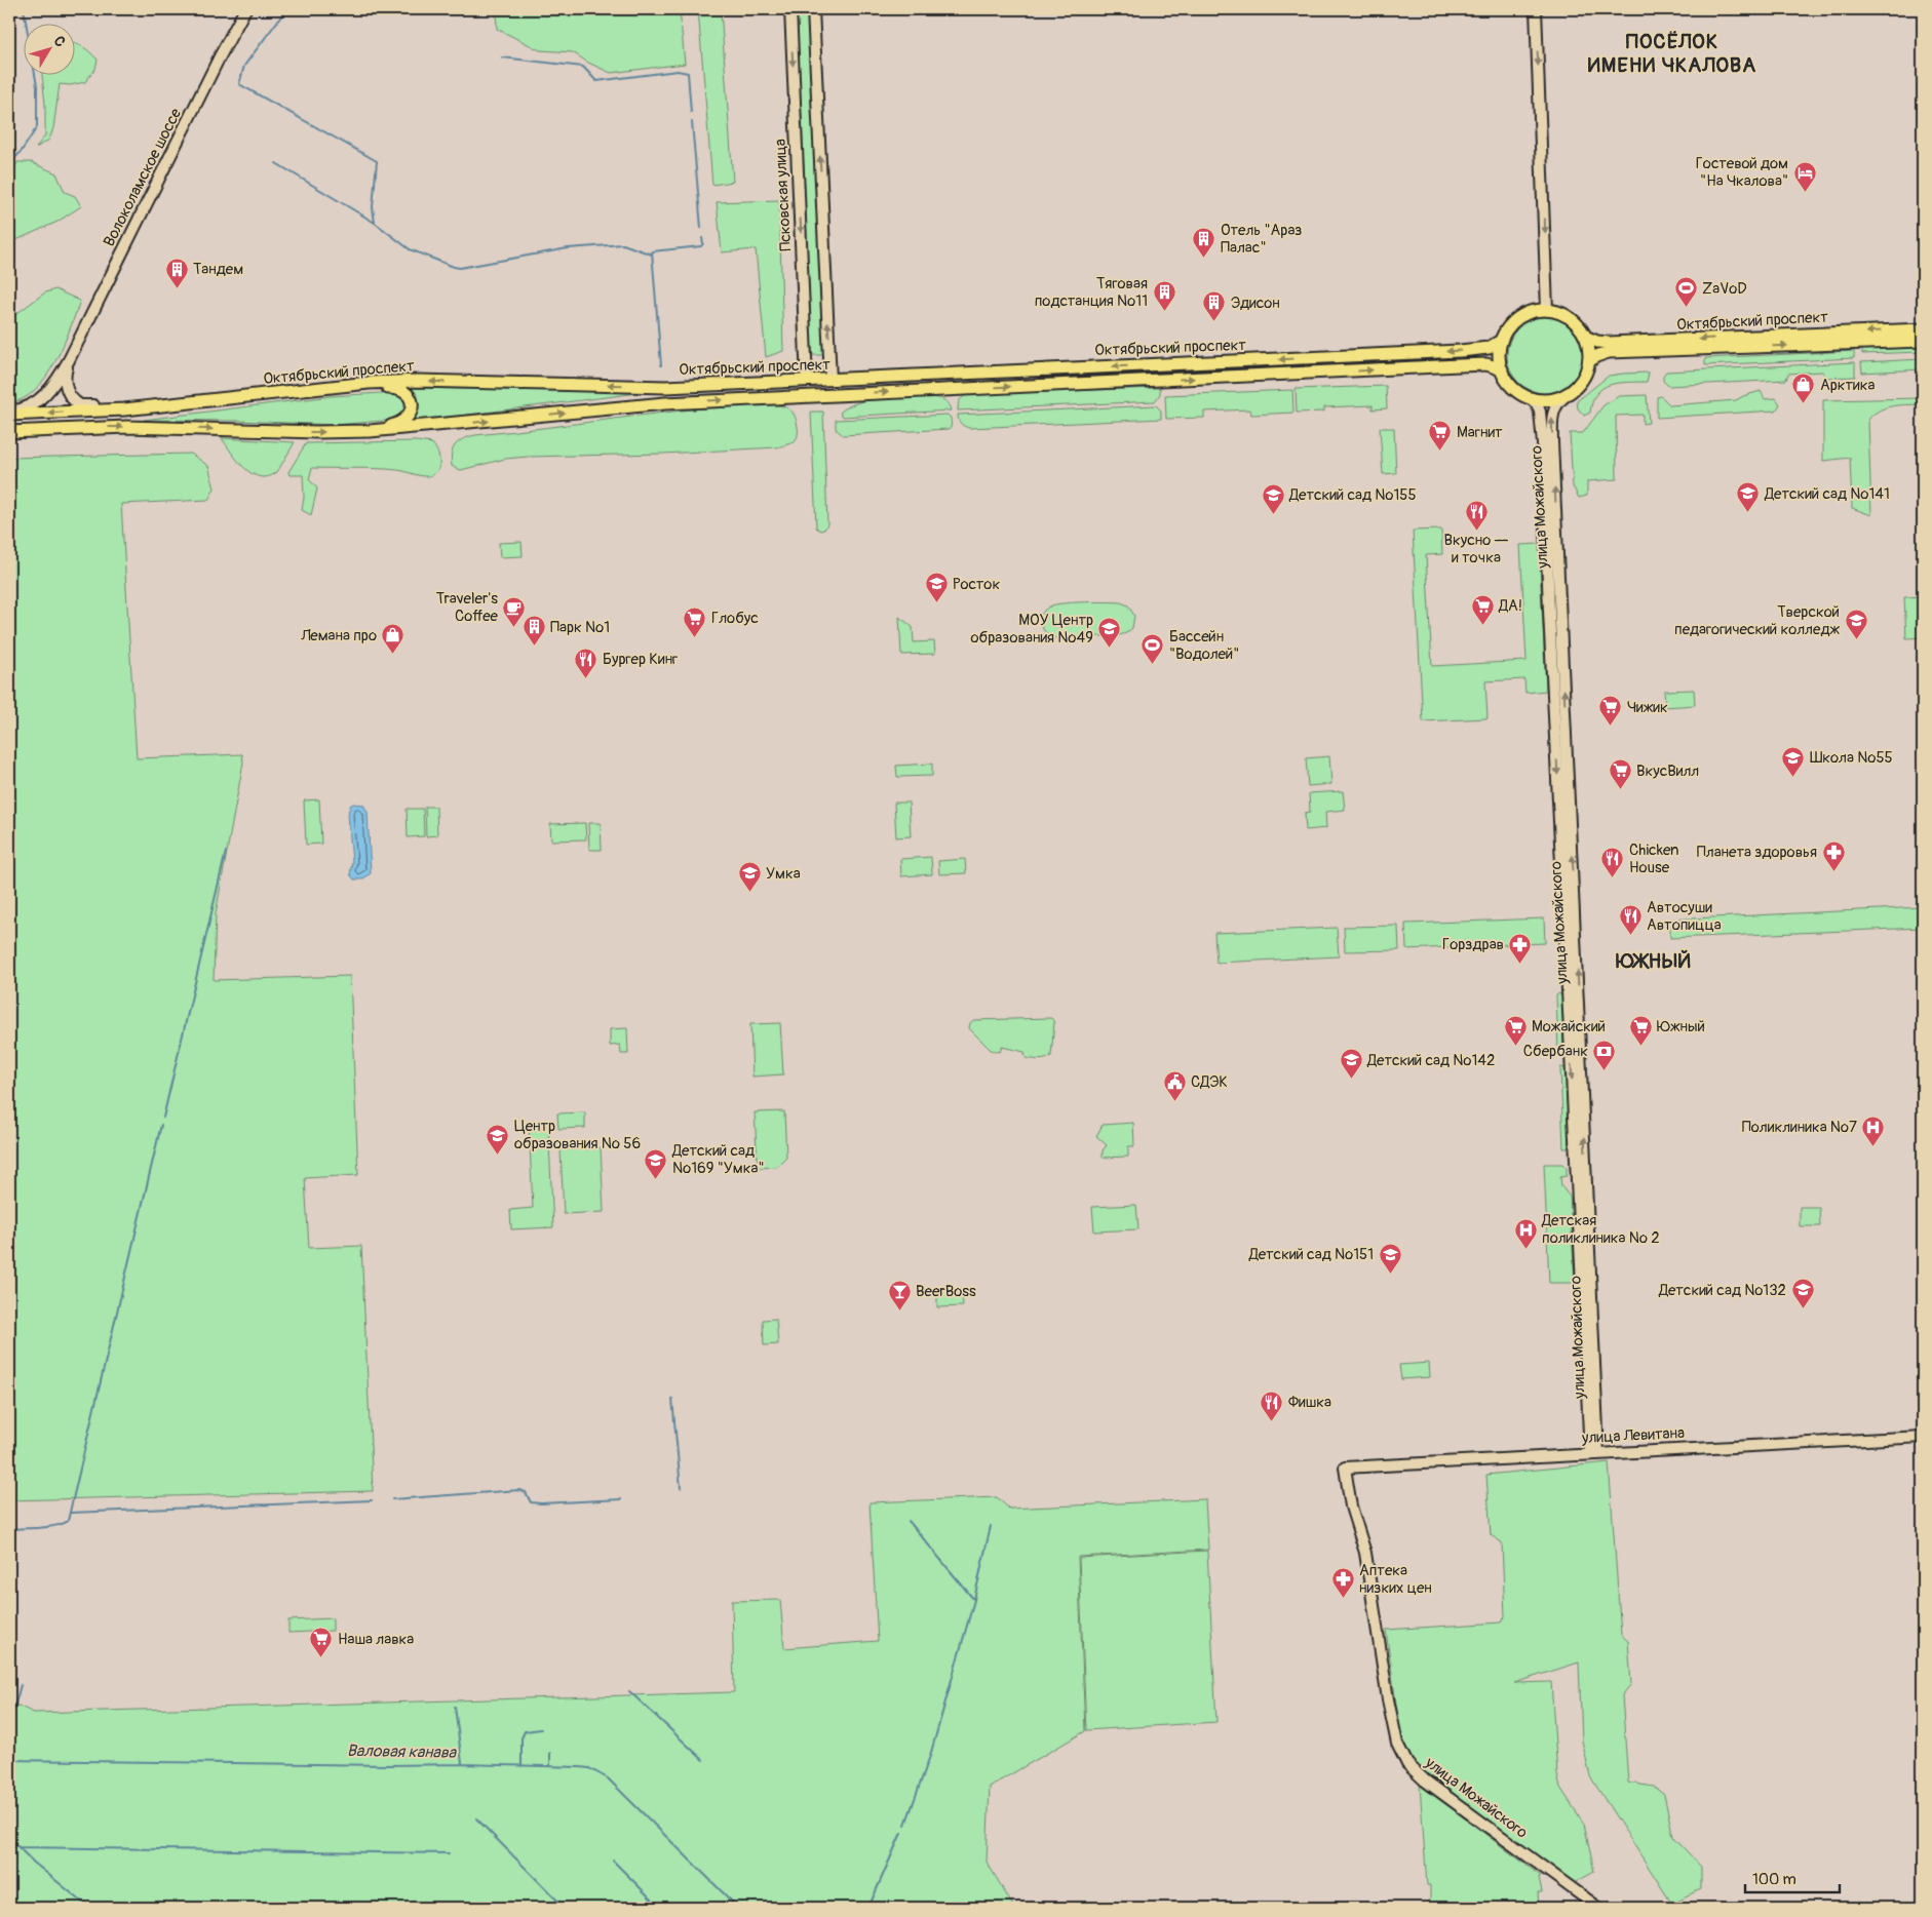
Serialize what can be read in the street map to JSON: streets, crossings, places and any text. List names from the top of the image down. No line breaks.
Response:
{"streets":{"main road":["Волоколамское шоссе","Псковская улица","Октябрьский проспект","улица Можайского","улица Левитана"]},"crossings":[["Волоколамское шоссе","Октябрьский проспект"],["Псковская улица","Октябрьский проспект"],["Октябрьский проспект","улица Можайского"],["улица Можайского","улица Левитана"]],"districts":["ПОСЁЛОК ИМЕНИ ЧКАЛОВА","ЮЖНЫЙ"],"water":["Валовая канава"],"places":{"hotel":["Гостевой дом \"На Чкалова\""],"building":["Отель \"Араз Палас\"","Тандем","Тяговая подстанция №11","Эдисон","Парк №1"],"sports":["ZaVoD","Бассейн \"Водолей\""],"shop":["Арктика","Лемана про"],"supermarket":["Магнит","ДА!","Глобус","Чижик","ВкусВилл","Можайский","Южный","Наша лавка"],"school or university":["Детский сад №141","Детский сад №155","Росток","Тверской педагогический колледж","МОУ Центр образования №49","Школа №55","Умка","Детский сад №142","Центр образования № 56","Детский сад №169 \"Умка\"","Детский сад №151","Детский сад №132"],"restaurant":["Вкусно — и точка","Бургер Кинг","Chicken House","Автосуши Автопицца","Фишка"],"cafe":["Traveler's Coffee"],"pharmacy":["Планета здоровья","Горздрав","Аптека низких цен"],"bank":["Сбербанк"],"public building":["СДЭК"],"hospital":["Поликлиника №7","Детская поликлиника № 2"],"bar":["BeerBoss"]},"scale_bar":"100 m","north":"top right"}
